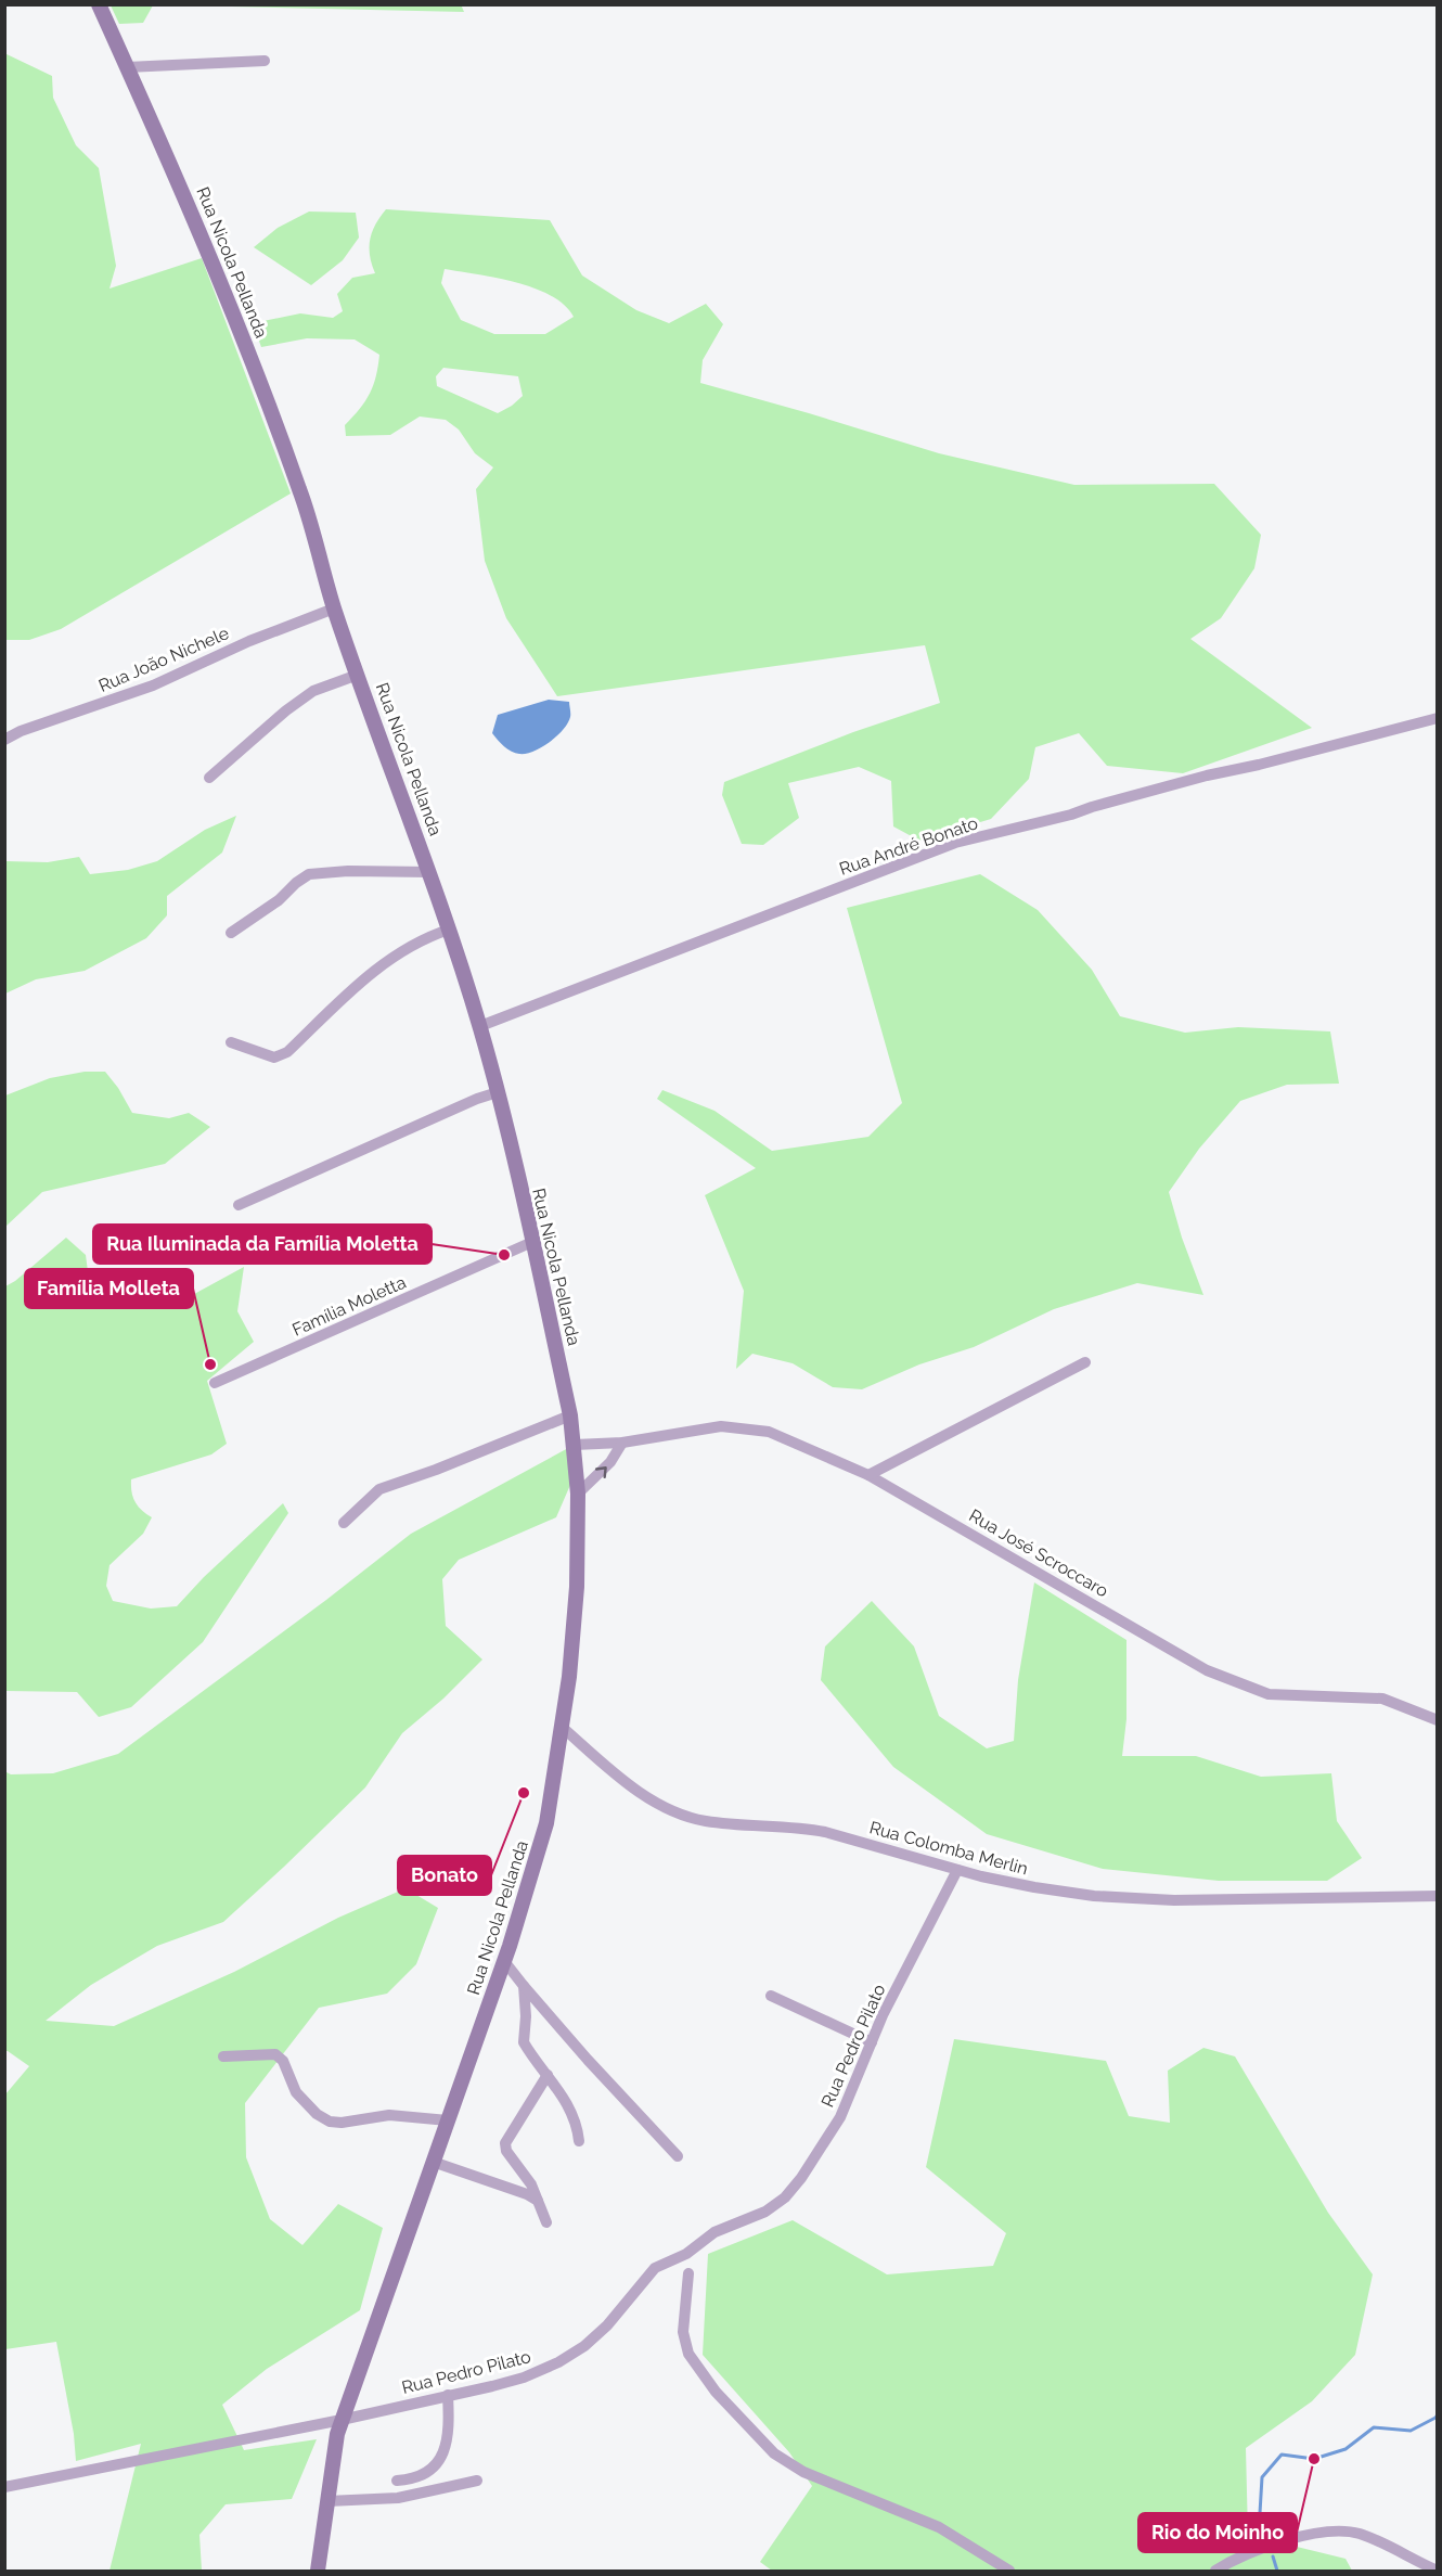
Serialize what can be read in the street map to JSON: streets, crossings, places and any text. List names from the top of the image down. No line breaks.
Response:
{"streets":{"main road":["Rua Nicola Pellanda"],"street":["Rua João Nichele","Rua André Bonato","Família Moletta","Rua José Scroccaro","Rua Colomba Merlin","Rua Pedro Pilato"]},"crossings":[["Rua Nicola Pellanda","Rua João Nichele"],["Rua Nicola Pellanda","Rua André Bonato"],["Rua Nicola Pellanda","Família Moletta"],["Rua Nicola Pellanda","Rua José Scroccaro"],["Rua Nicola Pellanda","Rua Colomba Merlin"],["Rua Nicola Pellanda","Rua Pedro Pilato"],["Rua Colomba Merlin","Rua Pedro Pilato"]],"places":["Rua Iluminada da Família Moletta","Família Molleta","Bonato","Rio do Moinho"]}
